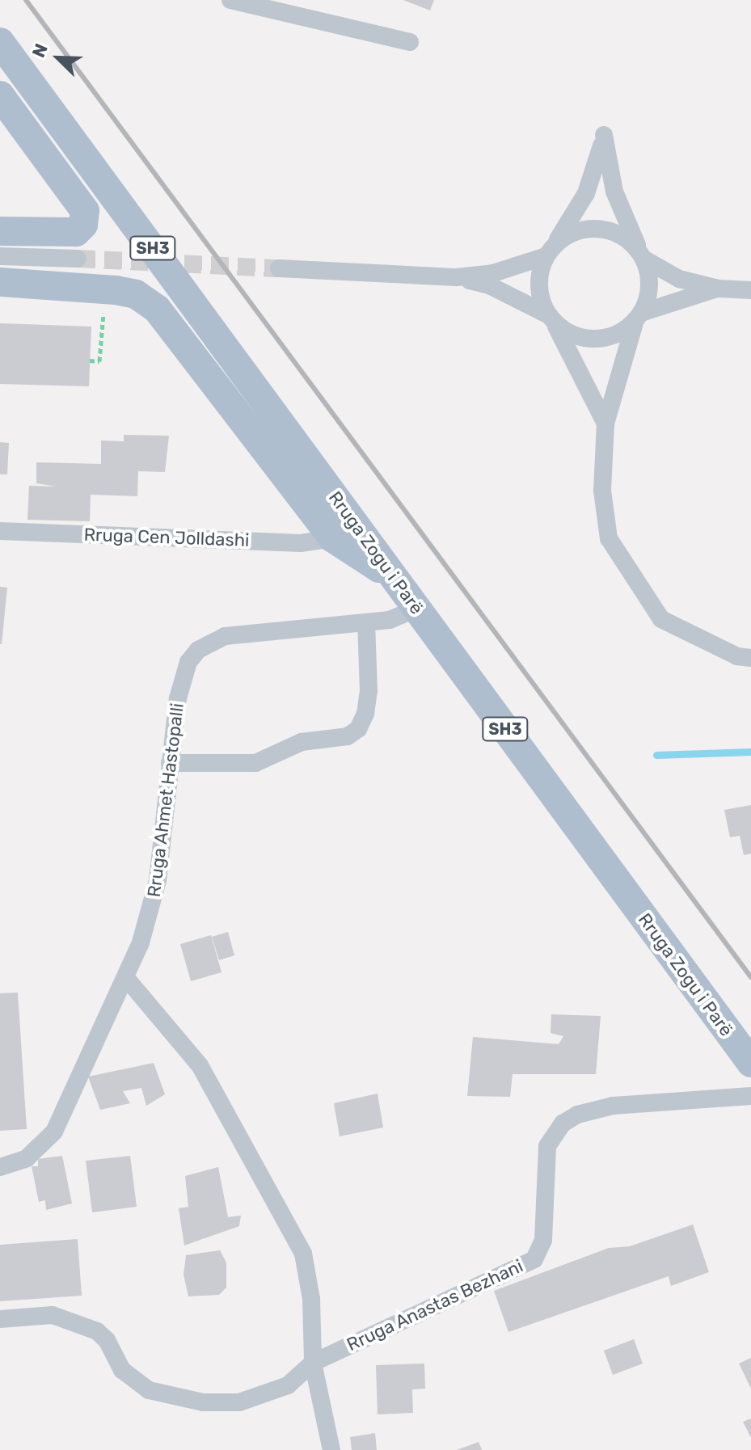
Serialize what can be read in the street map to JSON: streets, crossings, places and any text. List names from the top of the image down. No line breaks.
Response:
{"streets":{"main road":["SH3","Rruga Zogu i Parë"],"street":["Rruga Cen Jolldashi","Rruga Ahmet Hastopalli","Rruga Anastas Bezhani"]},"crossings":[["Rruga Zogu i Parë","Rruga Ahmet Hastopalli"]],"north":"top left"}
